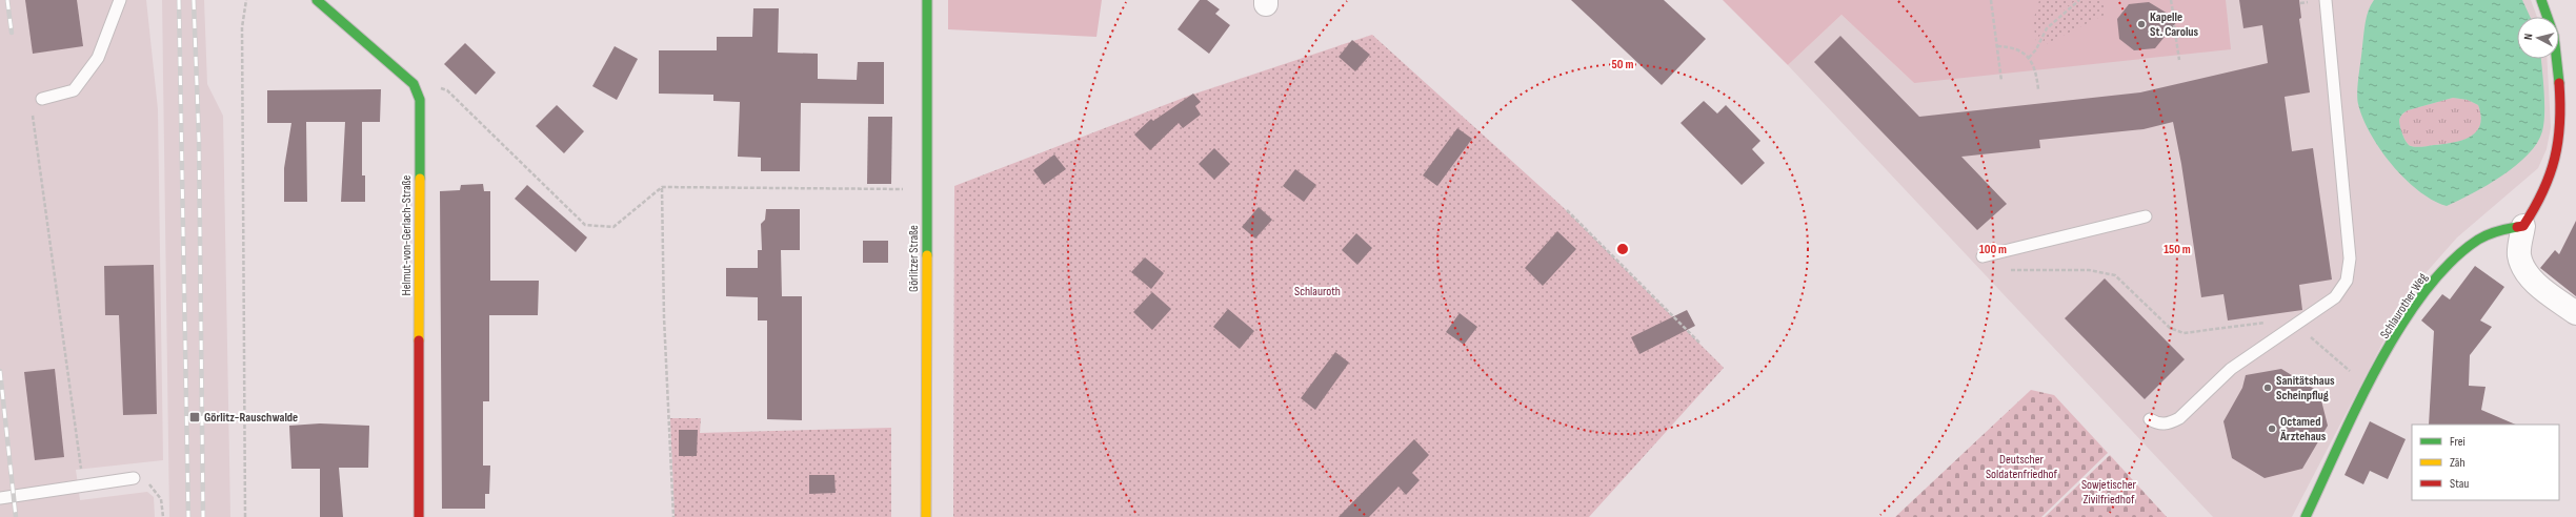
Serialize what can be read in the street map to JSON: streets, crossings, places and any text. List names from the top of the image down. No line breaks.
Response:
{"streets":{"street":["Helmut-von-Gerlach-Straße","Görlitzer Straße","Schlaurother Weg"]},"parks":["Schlauroth","Deutscher Soldatenfriedhof","Sowjetischer Zivilfriedhof"],"places":{"other":["Kapelle St. Carolus","Sanitätshaus Scheinpflug","Octamed Ärztehaus"],"transit":["Görlitz-Rauschwalde"]},"legend":["Frei","Zäh","Stau"],"north":"left","rings":["50 m","100 m","150 m"]}
